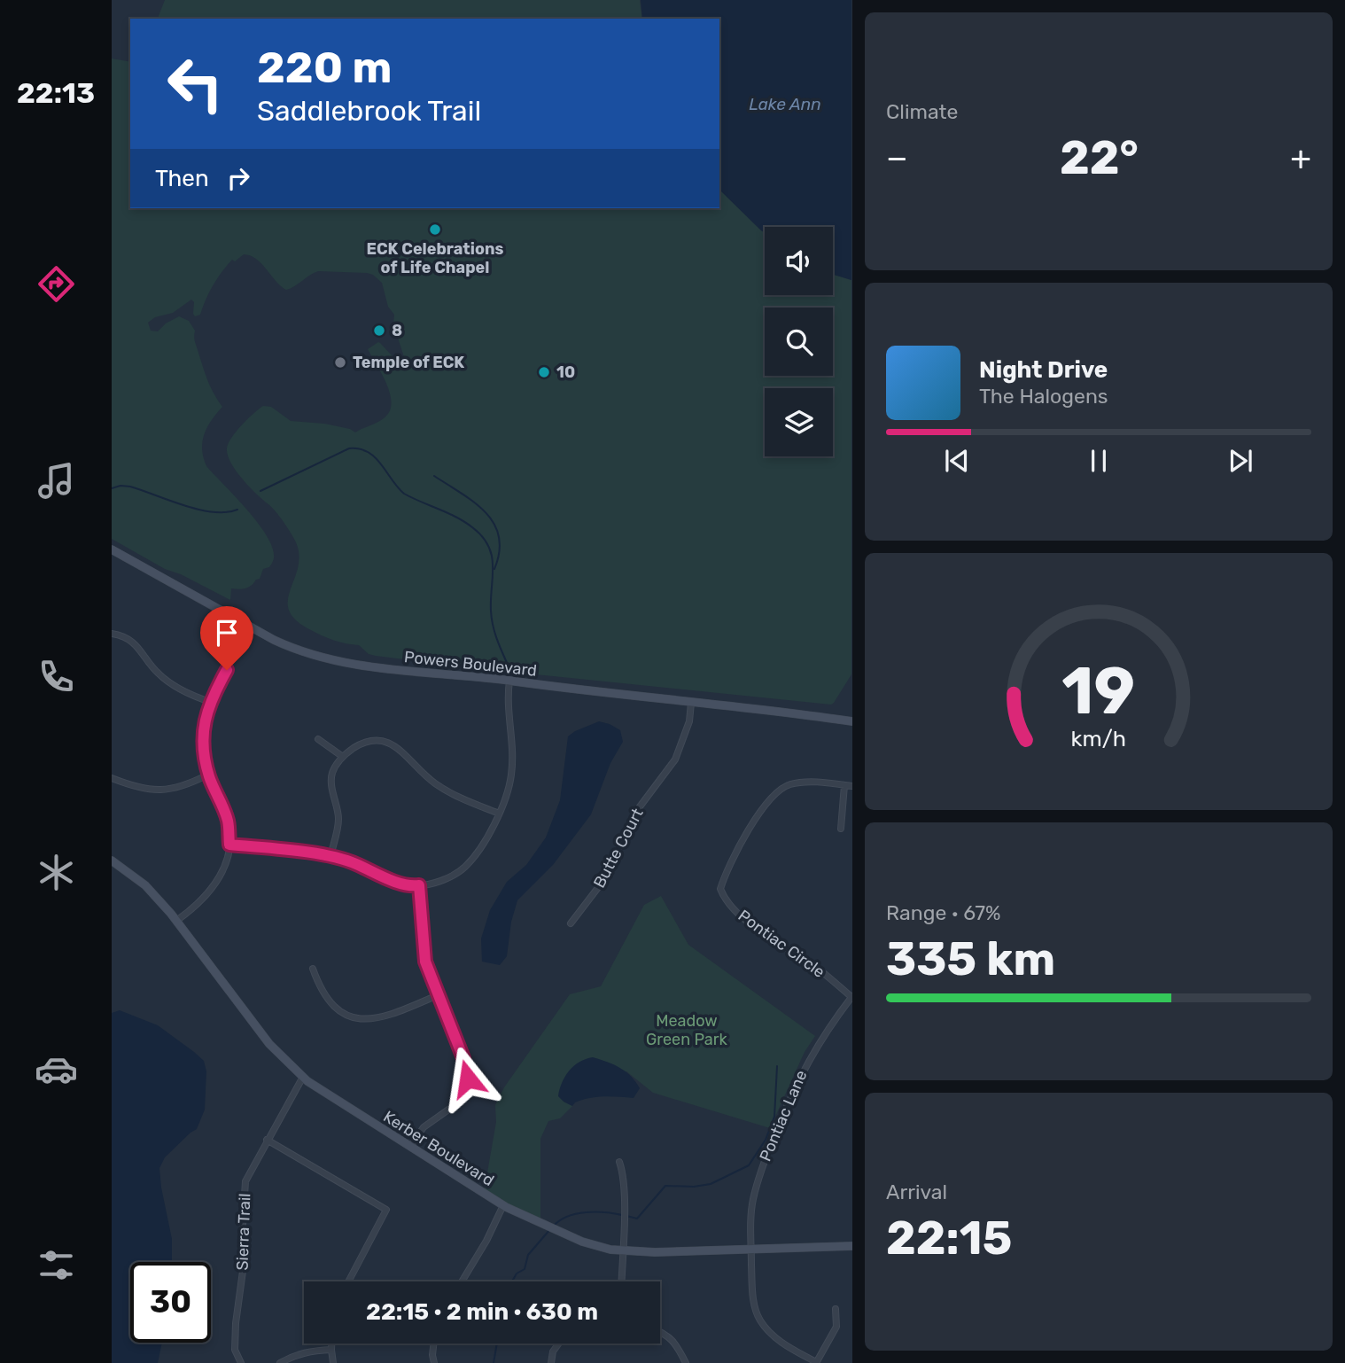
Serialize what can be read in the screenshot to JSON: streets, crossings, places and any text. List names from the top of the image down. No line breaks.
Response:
{"streets":{"street":["Powers Boulevard","Butte Court","Pontiac Circle","Pontiac Lane","Kerber Boulevard","Sierra Trail"]},"crossings":[["Powers Boulevard","Butte Court"],["Pontiac Circle","Pontiac Lane"],["Pontiac Lane","Kerber Boulevard"],["Kerber Boulevard","Sierra Trail"]],"water":["Lake Ann"],"parks":["Meadow Green Park"],"places":["ECK Celebrations of Life Chapel","8","Temple of ECK","10"],"page":{"tabs":"22:13","tile":["Climate",["Range · 67%","335 km"],["Arrival","22:15"]],"turn":["220 m","Saddlebrook Trail"],"heat":["−","22°","+"],"then":"Then","song":["Night Drive","The Halogens"],"limit":"30","trip":"22:15 · 2 min · 630 m","gauge":["19","km/h"]}}
